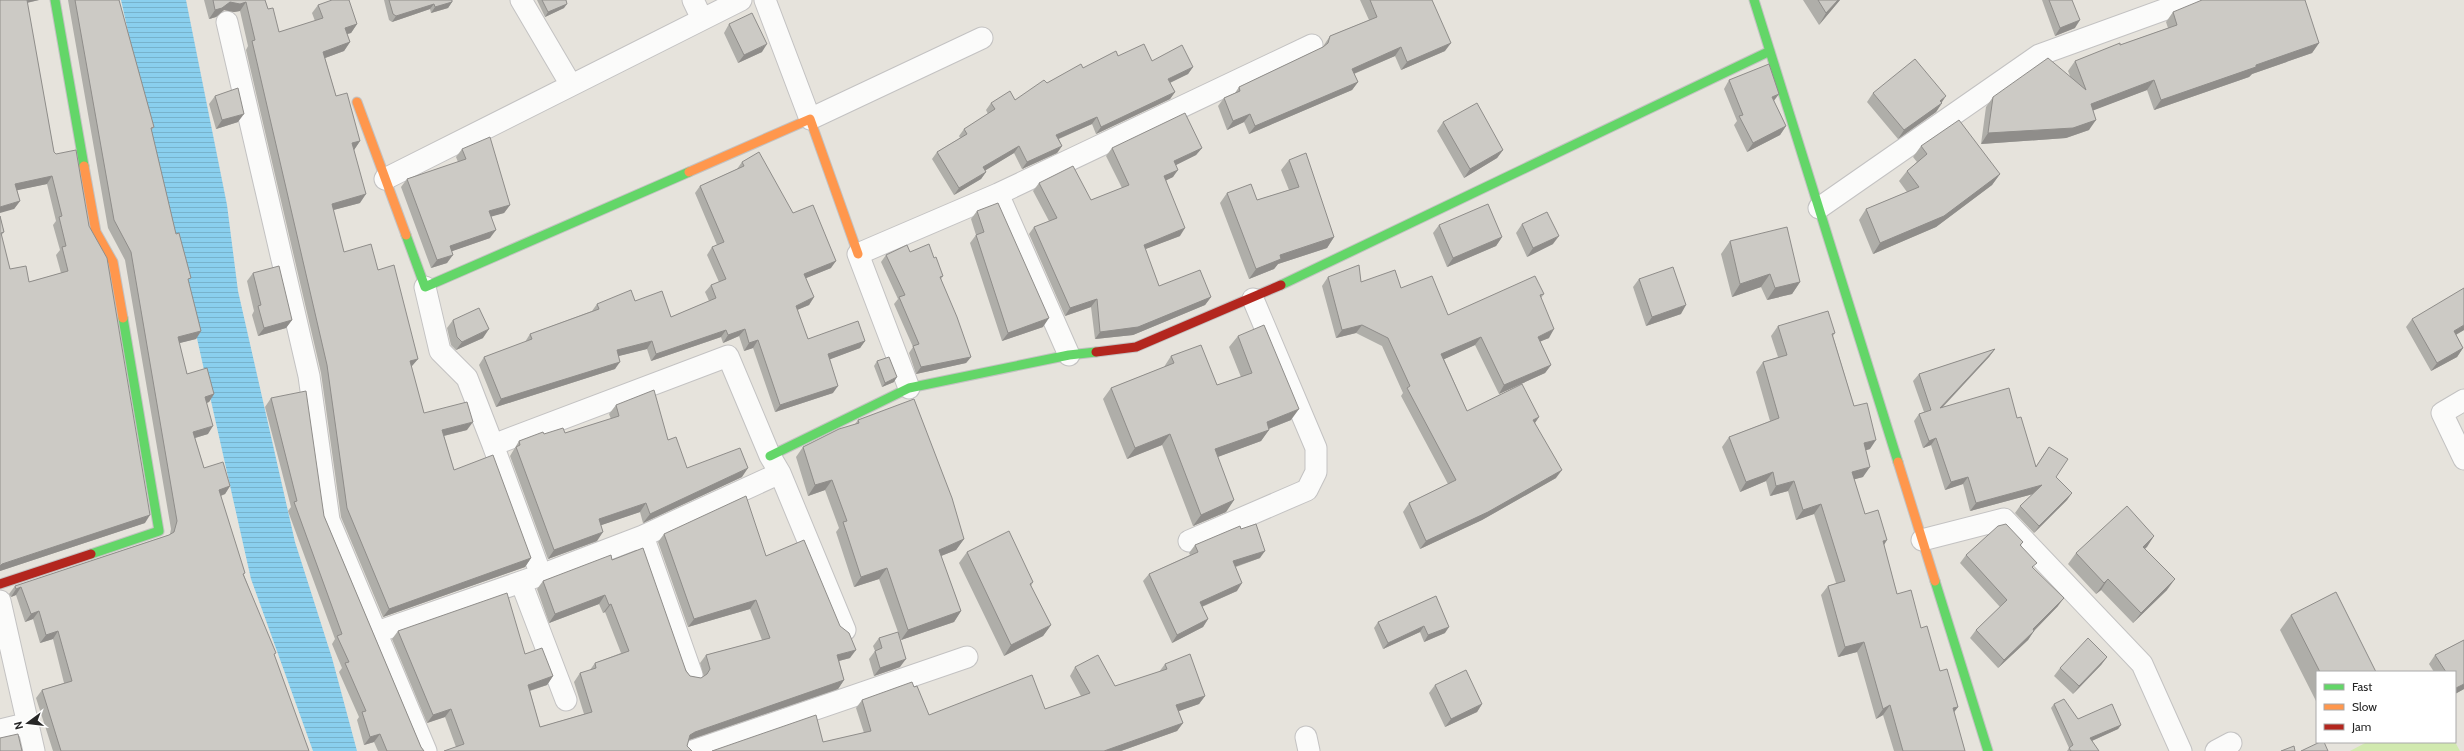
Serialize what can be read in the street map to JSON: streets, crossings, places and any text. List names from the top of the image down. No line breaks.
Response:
{"legend":["Fast","Slow","Jam"],"north":"left"}
